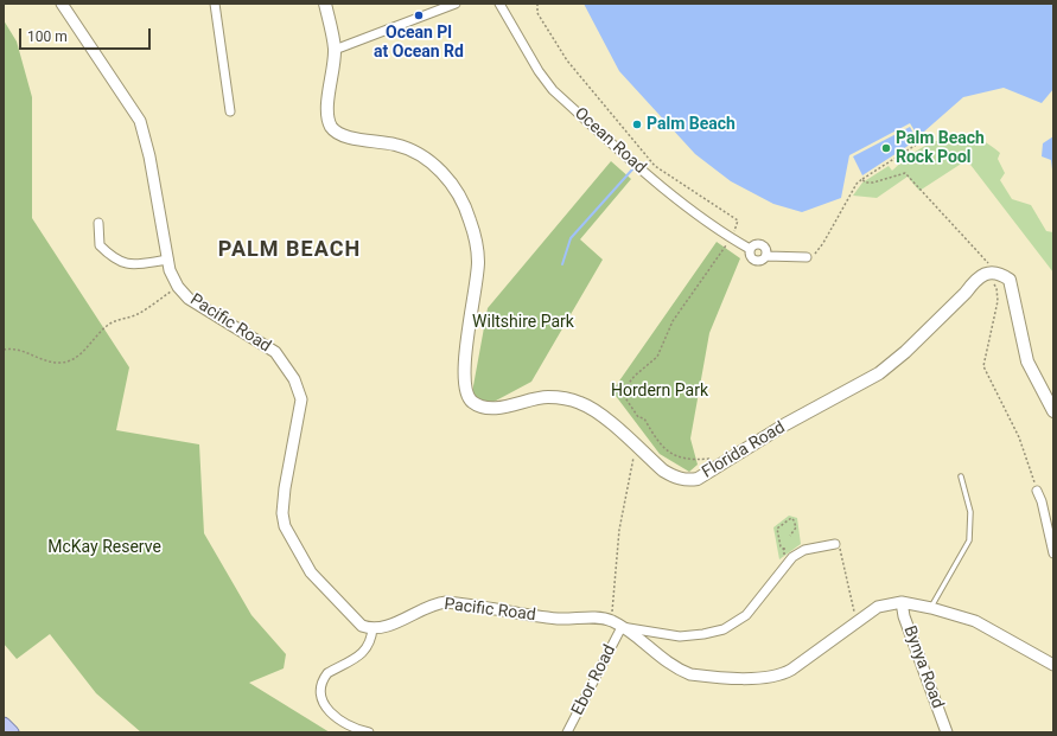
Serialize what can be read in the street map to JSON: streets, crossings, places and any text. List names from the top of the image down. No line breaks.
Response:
{"streets":{"main road":["Florida Road"],"street":["Ocean Road","Pacific Road","Bynya Road","Ebor Road"]},"crossings":[["Pacific Road","Ebor Road"]],"districts":["PALM BEACH"],"parks":["Wiltshire Park","Hordern Park","McKay Reserve"],"places":["Ocean Pl at Ocean Rd","Palm Beach","Palm Beach Rock Pool"],"scale_bar":"100 m"}
